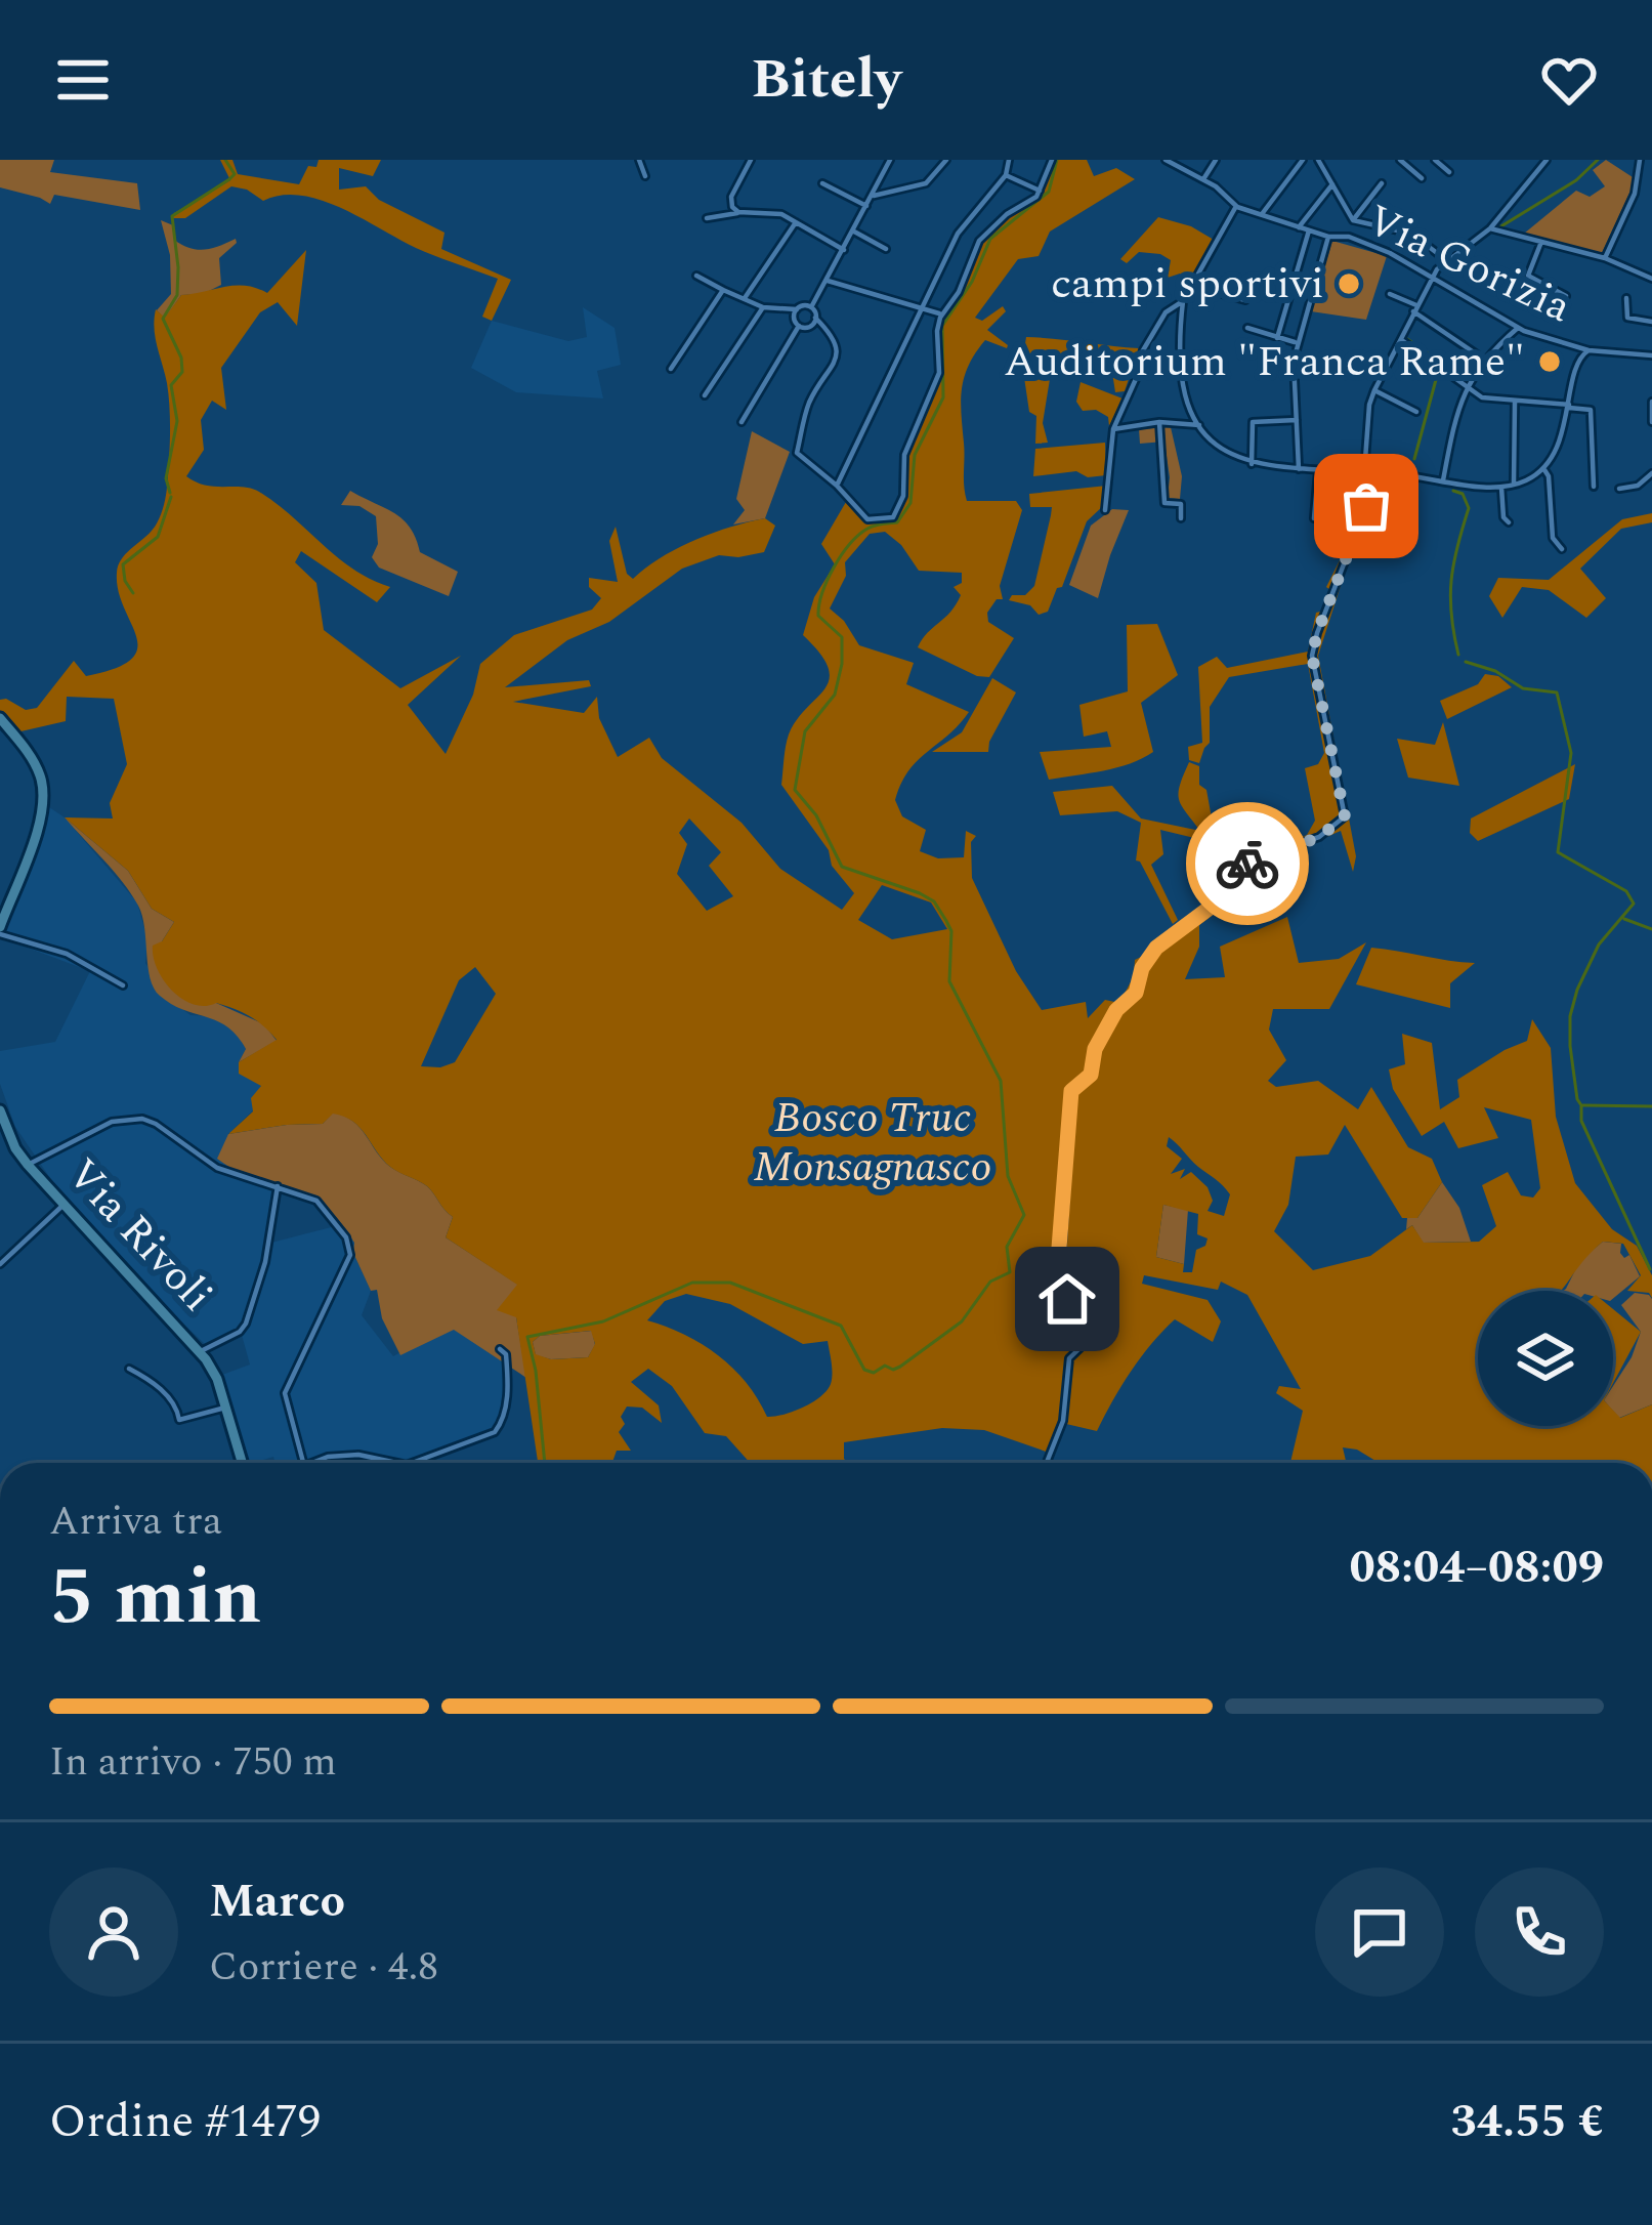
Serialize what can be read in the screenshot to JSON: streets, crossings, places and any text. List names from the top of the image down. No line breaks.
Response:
{"streets":{"street":["Via Gorizia","Via Rivoli"]},"parks":["Bosco Truc Monsagnasco"],"places":["campi sportivi","Auditorium \"Franca Rame\""],"page":{"header":"Bitely","heading":["5 min","Arriva tra","08:04–08:09"],"panel":["Marco","Corriere · 4.8","Ordine #1479","34.55 €"],"bar":"In arrivo · 750 m"}}
